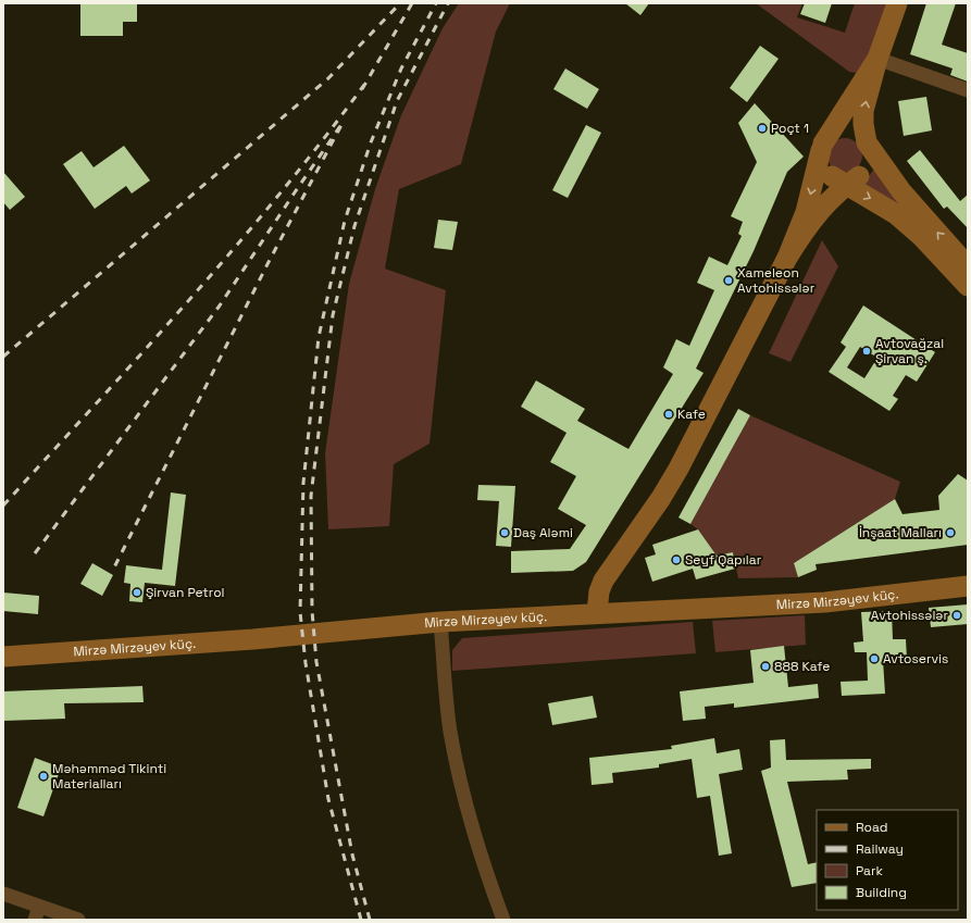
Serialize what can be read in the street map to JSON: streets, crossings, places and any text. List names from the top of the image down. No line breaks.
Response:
{"streets":{"main road":["Mirzə Mirzəyev küç."]},"places":["Poçt 1","Xameleon Avtohissələr","Avtovağzal Şirvan ş.","Kafe","Daş Aləmi","İnşaat Malları","Seyf Qapılar","Şirvan Petrol","Avtohissələr","Avtoservis","888 Kafe","Məhəmməd Tikinti Materialları"],"legend":["Road","Railway","Park","Building"]}
